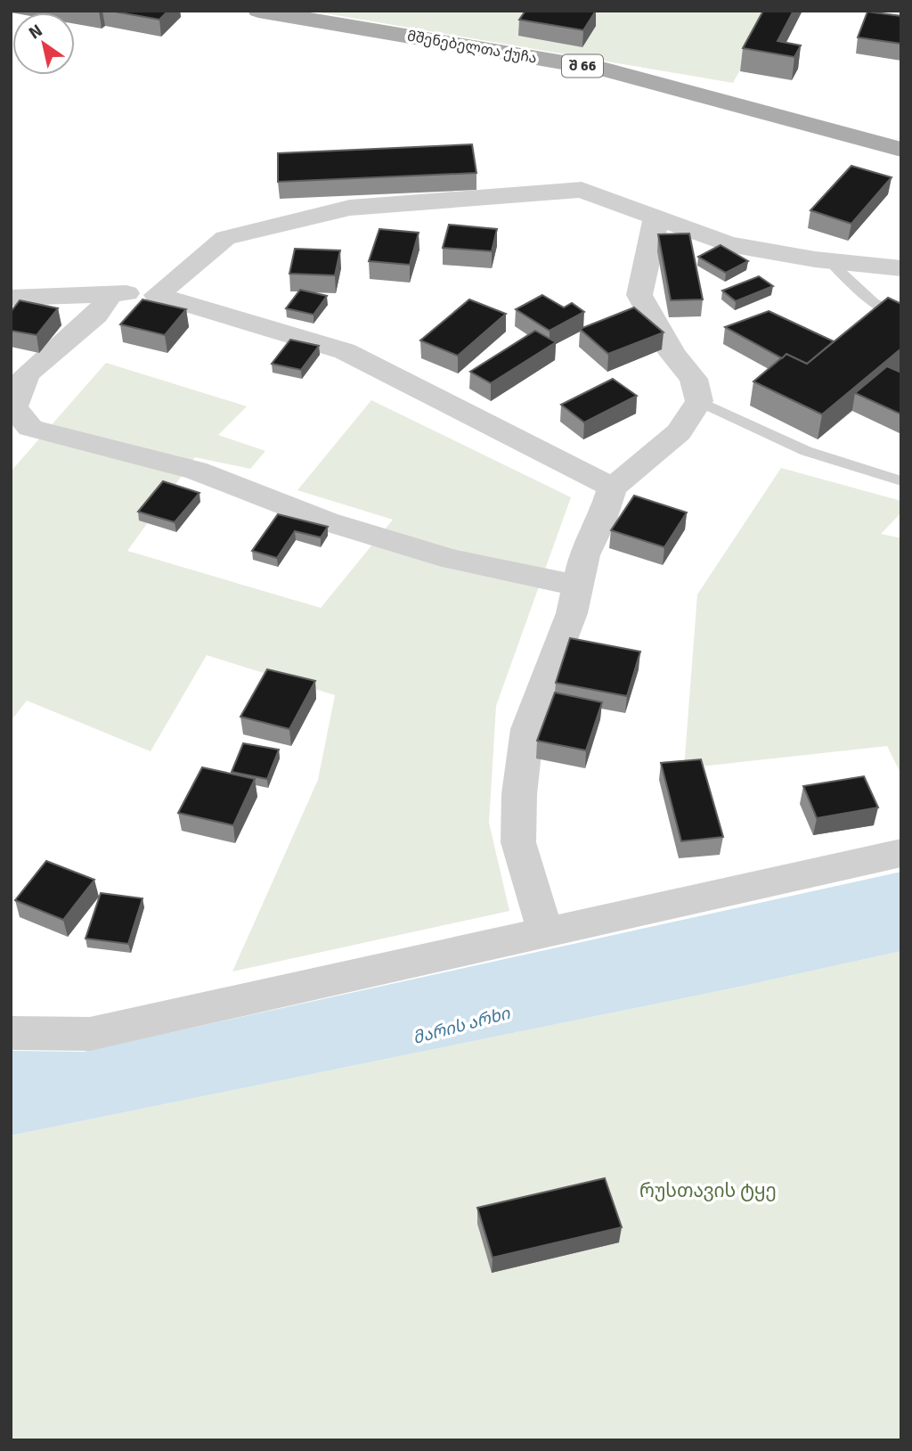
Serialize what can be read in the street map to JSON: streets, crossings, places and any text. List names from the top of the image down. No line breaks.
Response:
{"streets":{"main road":["მშენებელთა ქუჩა","შ 66"]},"water":["მარის არხი"],"parks":["რუსთავის ტყე"],"north":"top left"}
